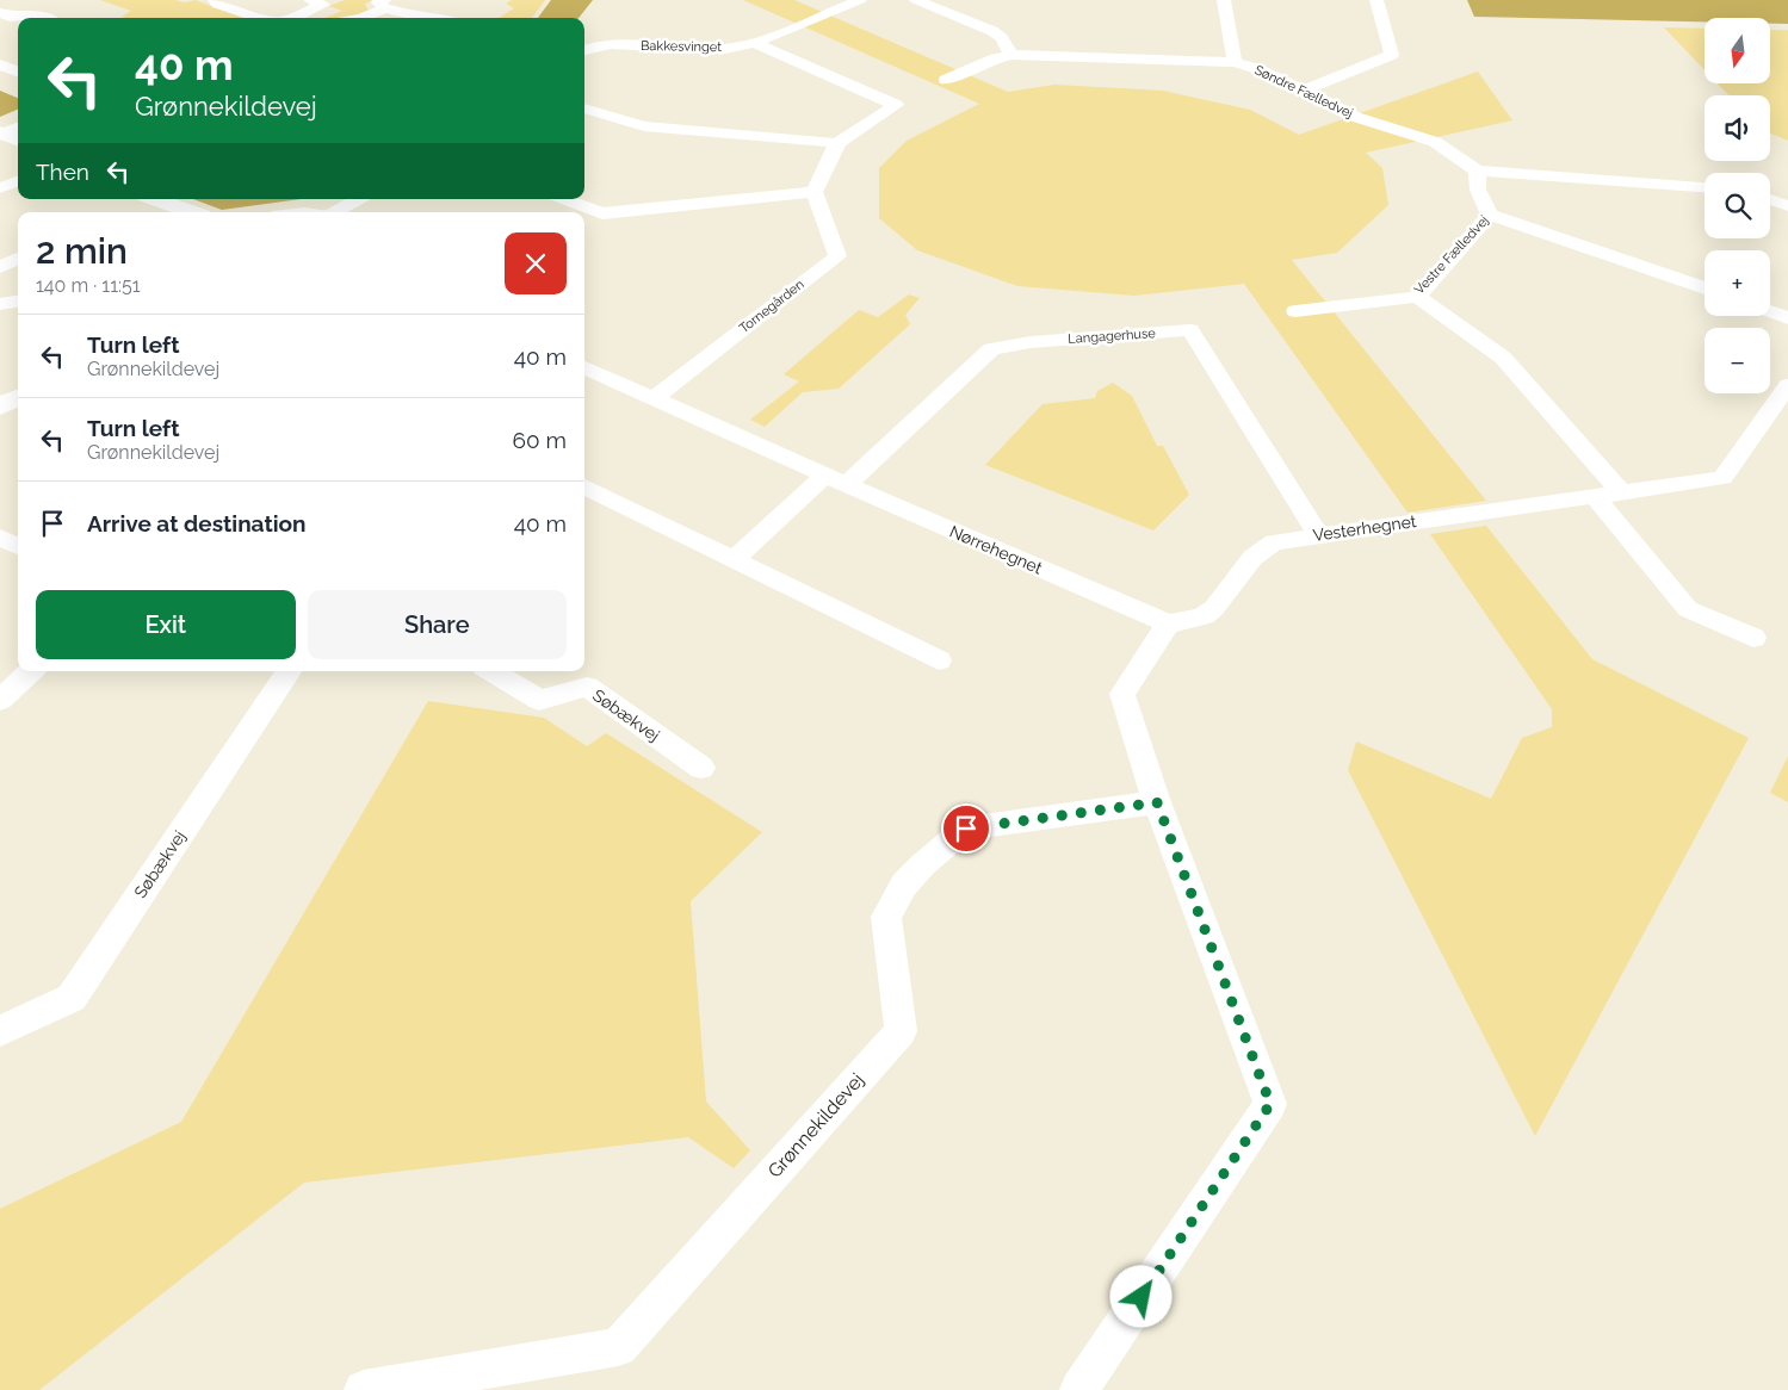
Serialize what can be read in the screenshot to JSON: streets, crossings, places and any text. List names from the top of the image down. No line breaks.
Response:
{"streets":{"street":["Bakkesvinget","Søndre Fælledvej","Vestre Fælledvej","Tornegården","Langagerhuse","Vesterhegnet","Nørrehegnet","Søbækvej","Grønnekildevej"]},"crossings":[["Søndre Fælledvej","Vestre Fælledvej"],["Tornegården","Nørrehegnet"],["Langagerhuse","Vesterhegnet"],["Langagerhuse","Nørrehegnet"],["Vesterhegnet","Nørrehegnet"]],"north":"bottom","page":{"map_buttons":["+","−"],"turn":["40 m","Grønnekildevej"],"then":"Then","heading":["2 min","140 m · 11:51"],"list":[{"name":"Turn left","note":"Grønnekildevej","value":"40 m"},{"name":"Turn left","note":"Grønnekildevej","value":"60 m"},{"name":"Arrive at destination","value":"40 m"}],"buttons":["Exit","Share"]}}
